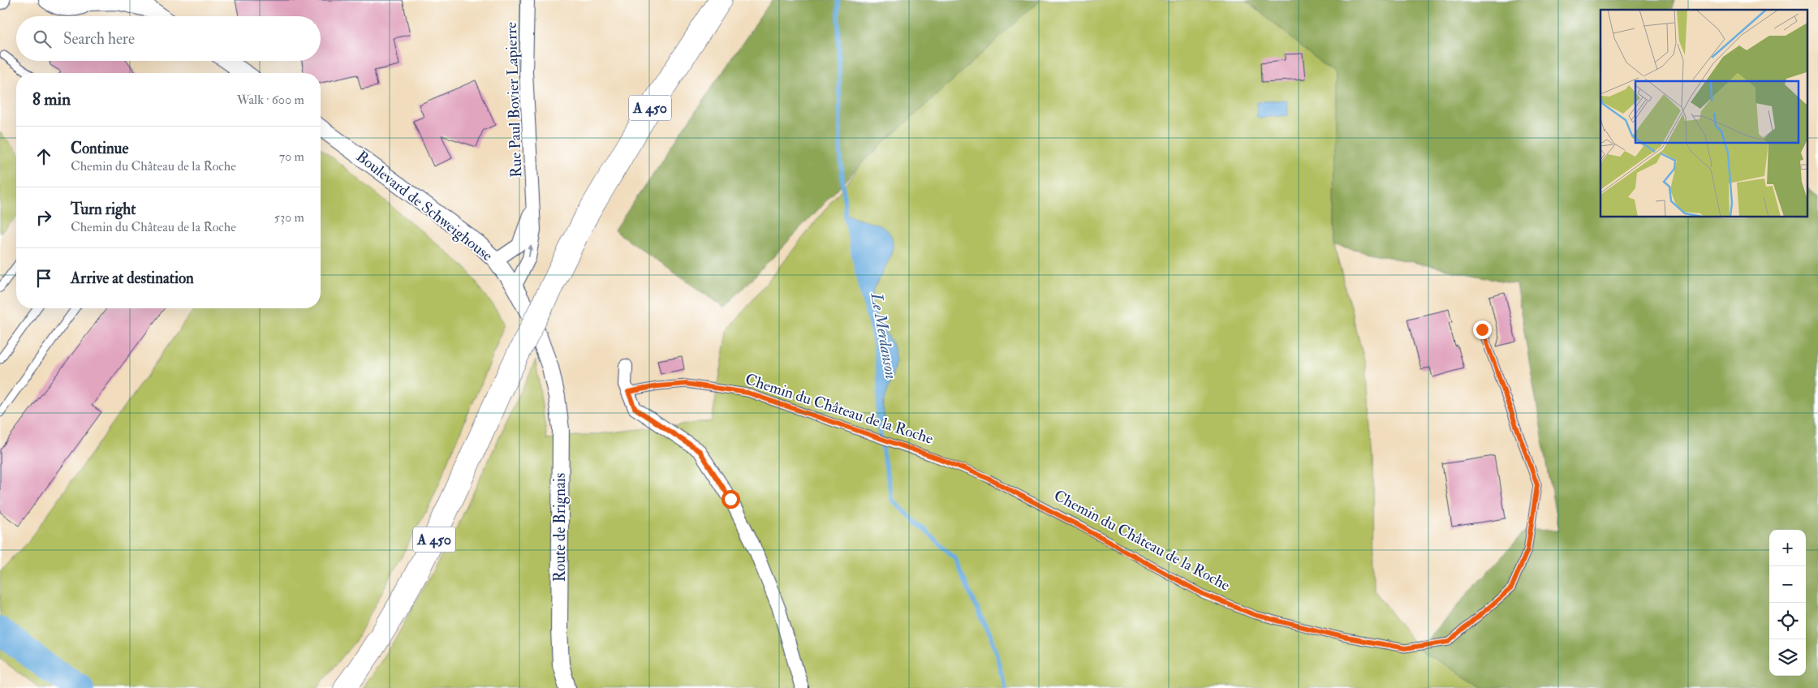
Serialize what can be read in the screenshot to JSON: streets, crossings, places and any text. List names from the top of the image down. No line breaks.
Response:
{"streets":{"highway":["A 450"],"street":["Rue Paul Bovier Lapierre","Boulevard de Schweighouse","Route de Brignais"],"lane":["Chemin du Château de la Roche"]},"crossings":[["Rue Paul Bovier Lapierre","Boulevard de Schweighouse"],["Boulevard de Schweighouse","Route de Brignais"]],"water":["Le Merdanson"],"page":{"search":"Search here","heading":["8 min","Walk · 600 m"],"list":[["Continue","Chemin du Château de la Roche","70 m"],["Turn right","Chemin du Château de la Roche","530 m"],"Arrive at destination"],"map_buttons":["+","−"]}}
